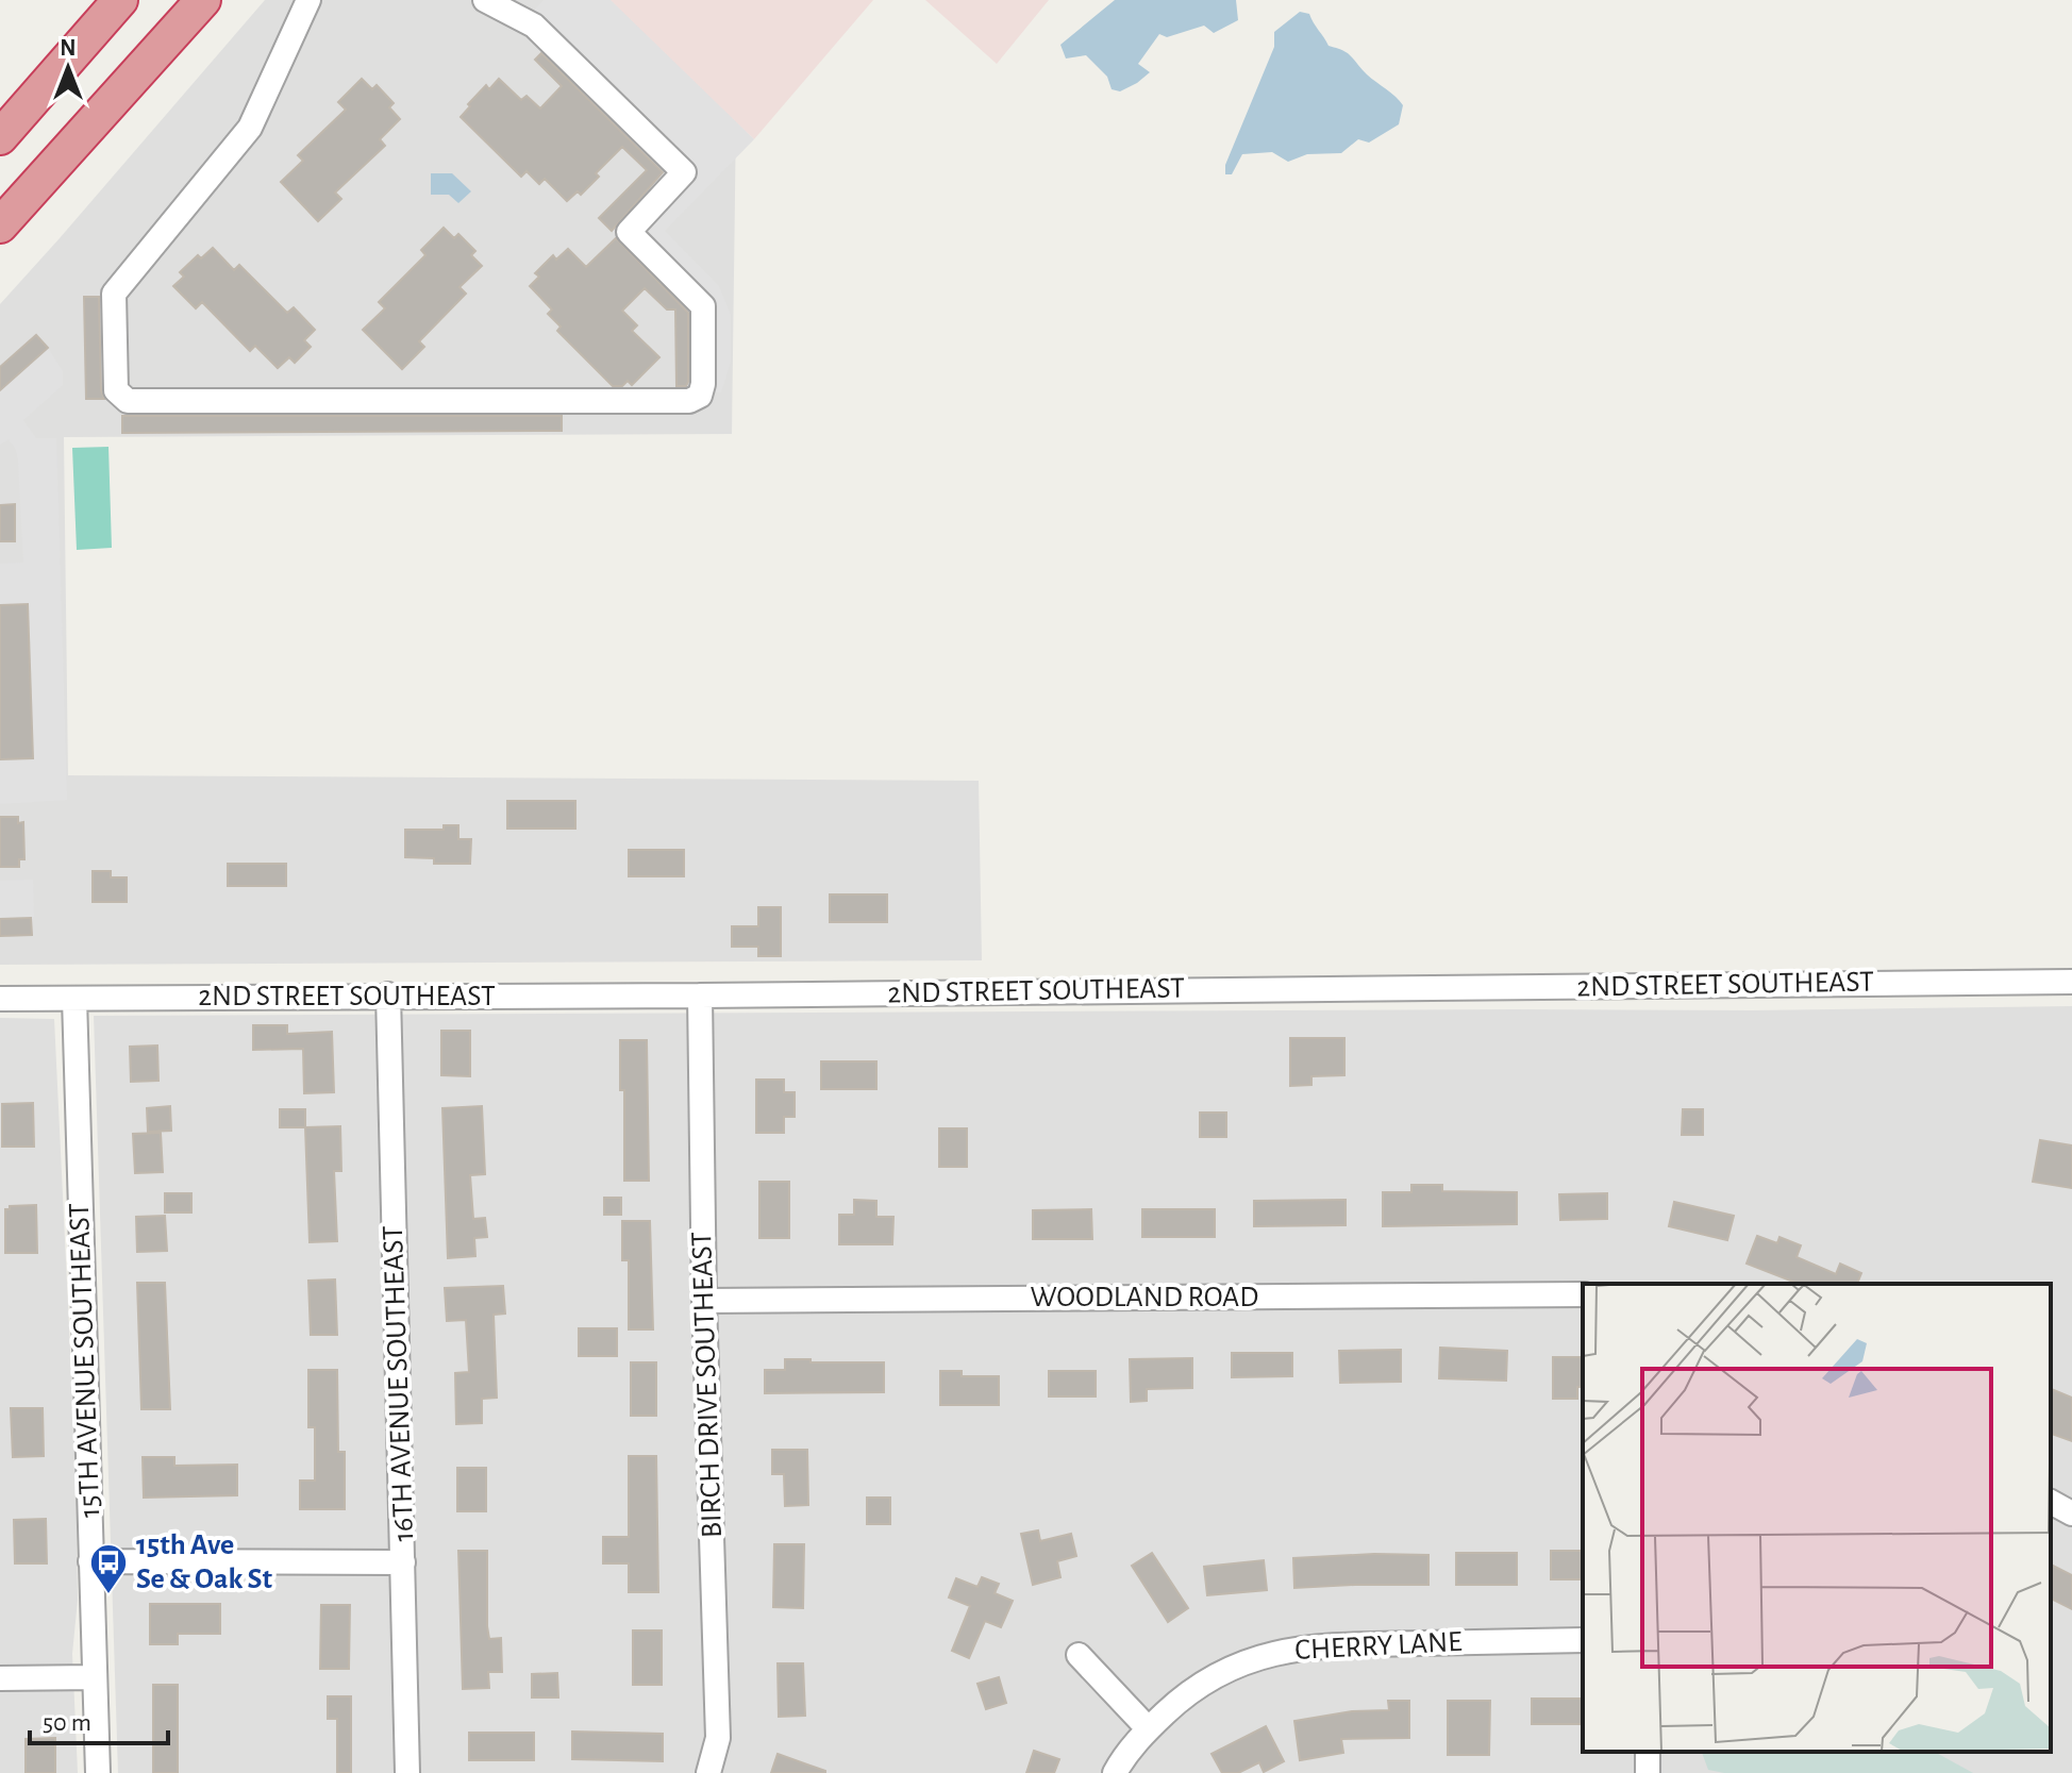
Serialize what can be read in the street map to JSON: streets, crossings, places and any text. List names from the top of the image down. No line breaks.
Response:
{"streets":{"street":["2ND STREET SOUTHEAST","WOODLAND ROAD","15TH AVENUE SOUTHEAST","16TH AVENUE SOUTHEAST","BIRCH DRIVE SOUTHEAST","CHERRY LANE"]},"crossings":[["2ND STREET SOUTHEAST","15TH AVENUE SOUTHEAST"],["2ND STREET SOUTHEAST","16TH AVENUE SOUTHEAST"],["2ND STREET SOUTHEAST","BIRCH DRIVE SOUTHEAST"],["WOODLAND ROAD","BIRCH DRIVE SOUTHEAST"]],"places":{"bus stop":["15th Ave Se & Oak St"]},"scale_bar":"50 m","north":"top"}
